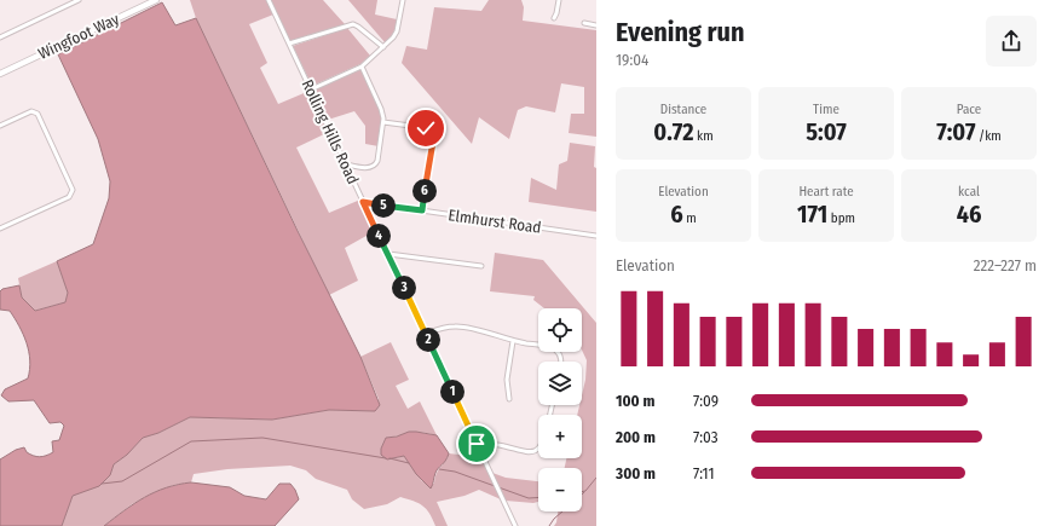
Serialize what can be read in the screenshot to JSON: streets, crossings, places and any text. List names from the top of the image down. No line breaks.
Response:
{"streets":{"street":["Wingfoot Way","Rolling Hills Road","Elmhurst Road"]},"crossings":[["Rolling Hills Road","Elmhurst Road"]],"page":{"heading":["Evening run","19:04"],"stats":[["Distance","0.72 km"],["Time","5:07"],["Pace","7:07 /km"],["Elevation","6 m"],["Heart rate","171 bpm"],["kcal","46"]],"pins":["6","5","4","3","2","1"],"chart":["Elevation","222–227 m"],"map_buttons":["+","−"],"list":[{"name":"100 m","note":"7:09"},{"name":"200 m","note":"7:03"},{"name":"300 m","note":"7:11"}]}}
